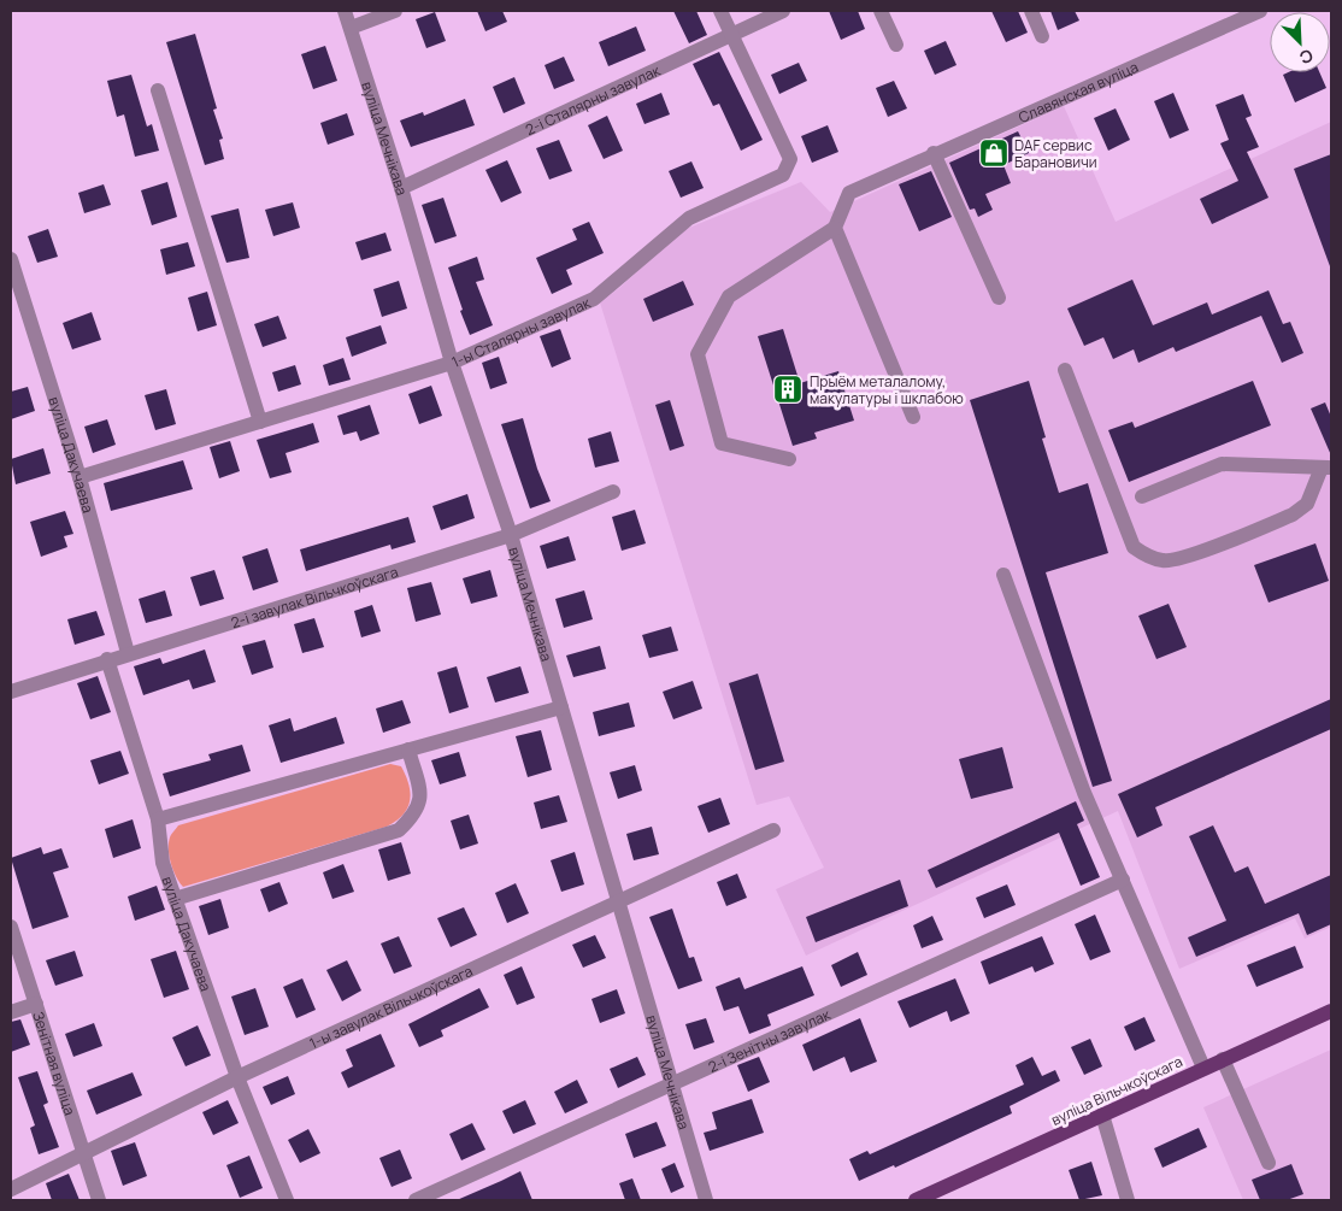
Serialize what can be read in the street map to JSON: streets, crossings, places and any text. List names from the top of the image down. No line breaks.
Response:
{"streets":{"main road":["вуліца Вільчкоўскага"],"street":["Славянская вуліца","2-і Сталярны завулак","вуліца Мечнікава","1-ы Сталярны завулак","вуліца Дакучаева","2-і завулак Вільчкоўскага","1-ы завулак Вільчкоўскага","2-і Зенітны завулак","Зенітная вуліца"]},"crossings":[["2-і Сталярны завулак","вуліца Мечнікава"],["2-і Сталярны завулак","1-ы Сталярны завулак"],["вуліца Мечнікава","1-ы Сталярны завулак"],["вуліца Мечнікава","2-і завулак Вільчкоўскага"],["вуліца Мечнікава","1-ы завулак Вільчкоўскага"],["вуліца Мечнікава","2-і Зенітны завулак"],["1-ы Сталярны завулак","вуліца Дакучаева"],["вуліца Дакучаева","2-і завулак Вільчкоўскага"],["вуліца Дакучаева","1-ы завулак Вільчкоўскага"],["1-ы завулак Вільчкоўскага","Зенітная вуліца"]],"places":{"shop":["DAF сервис Барановичи"],"building":["Прыём металалому, макулатуры і шклабою"]},"north":"bottom right"}
